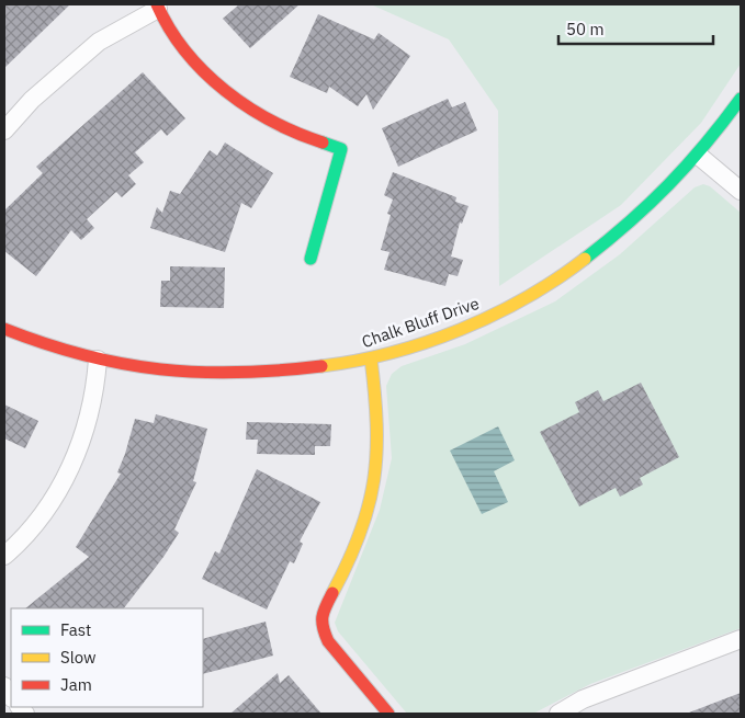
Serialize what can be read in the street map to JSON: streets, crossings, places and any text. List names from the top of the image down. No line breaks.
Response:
{"streets":{"street":["Chalk Bluff Drive"]},"legend":["Fast","Slow","Jam"],"scale_bar":"50 m"}
